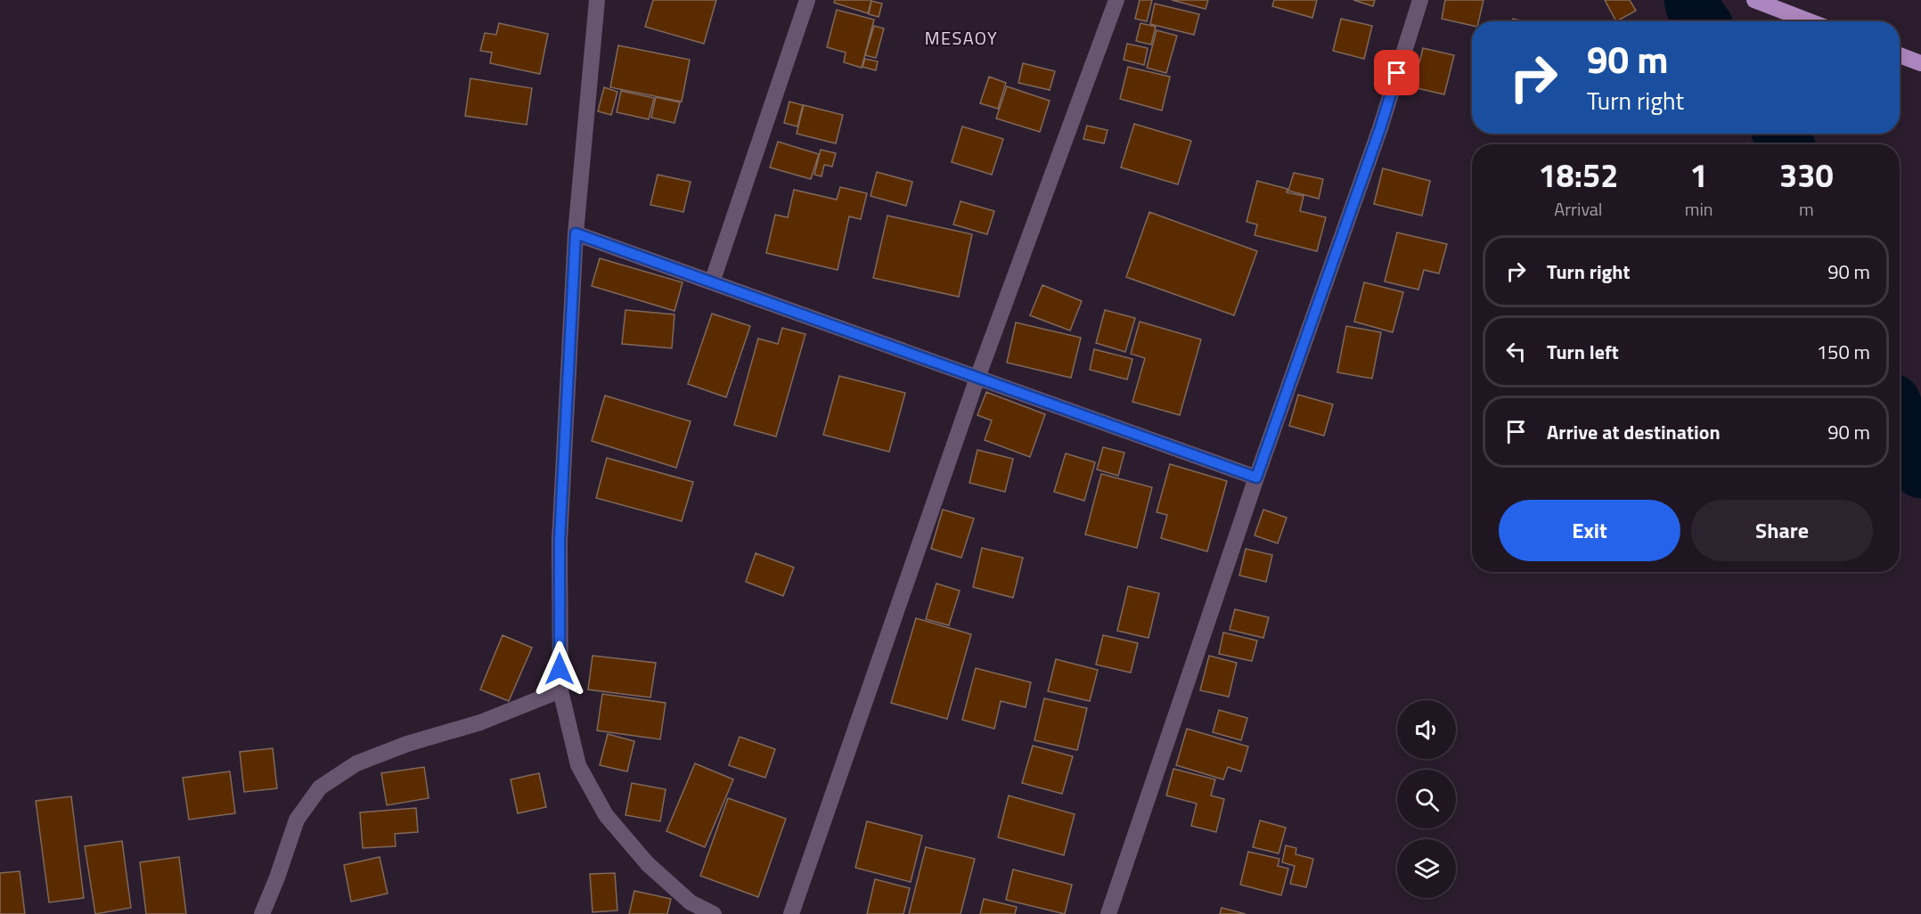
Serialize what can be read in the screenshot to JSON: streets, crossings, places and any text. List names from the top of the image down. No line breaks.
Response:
{"districts":["MESAOY"],"page":{"turn":["90 m","Turn right"],"eta":["18:52","Arrival","1","min","330","m"],"list":[{"name":"Turn right","value":"90 m"},{"name":"Turn left","value":"150 m"},{"name":"Arrive at destination","value":"90 m"}],"buttons":["Exit","Share"]}}
